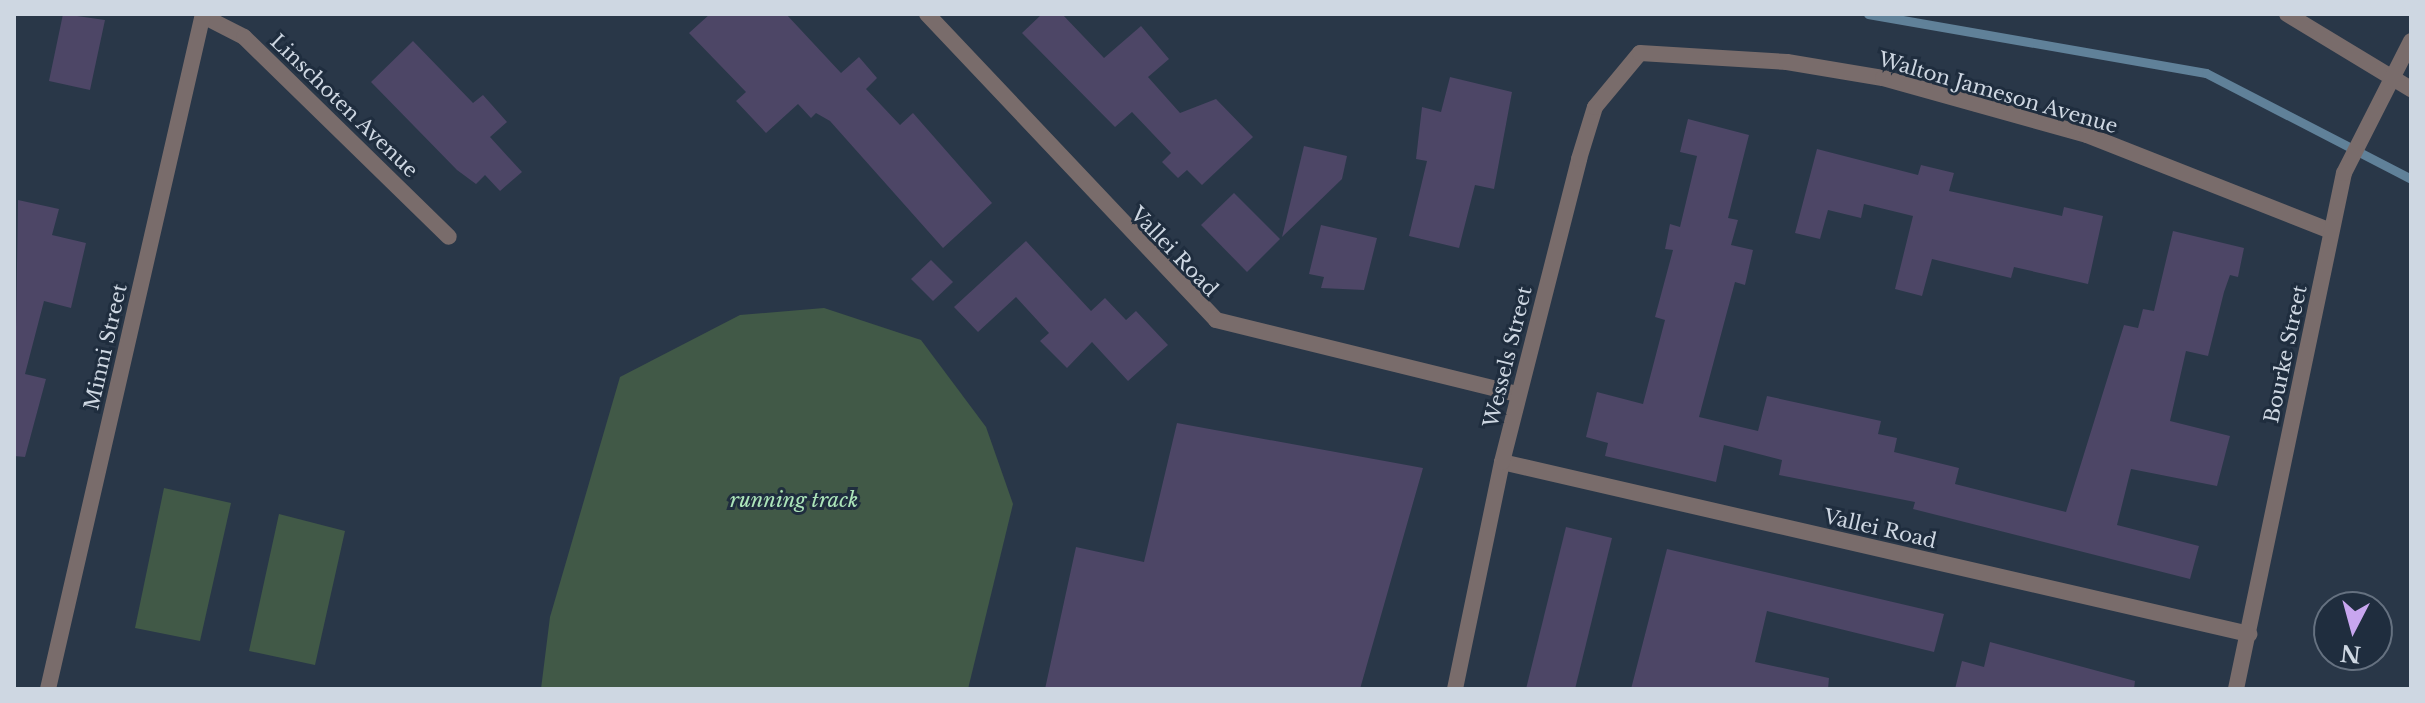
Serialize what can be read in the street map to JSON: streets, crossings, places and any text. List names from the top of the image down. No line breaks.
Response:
{"streets":{"street":["Walton Jameson Avenue","Linschoten Avenue","Vallei Road","Minni Street","Bourke Street","Wessels Street"]},"crossings":[["Walton Jameson Avenue","Bourke Street"],["Walton Jameson Avenue","Wessels Street"],["Linschoten Avenue","Minni Street"],["Vallei Road","Bourke Street"],["Vallei Road","Wessels Street"]],"parks":["running track"],"north":"bottom"}
